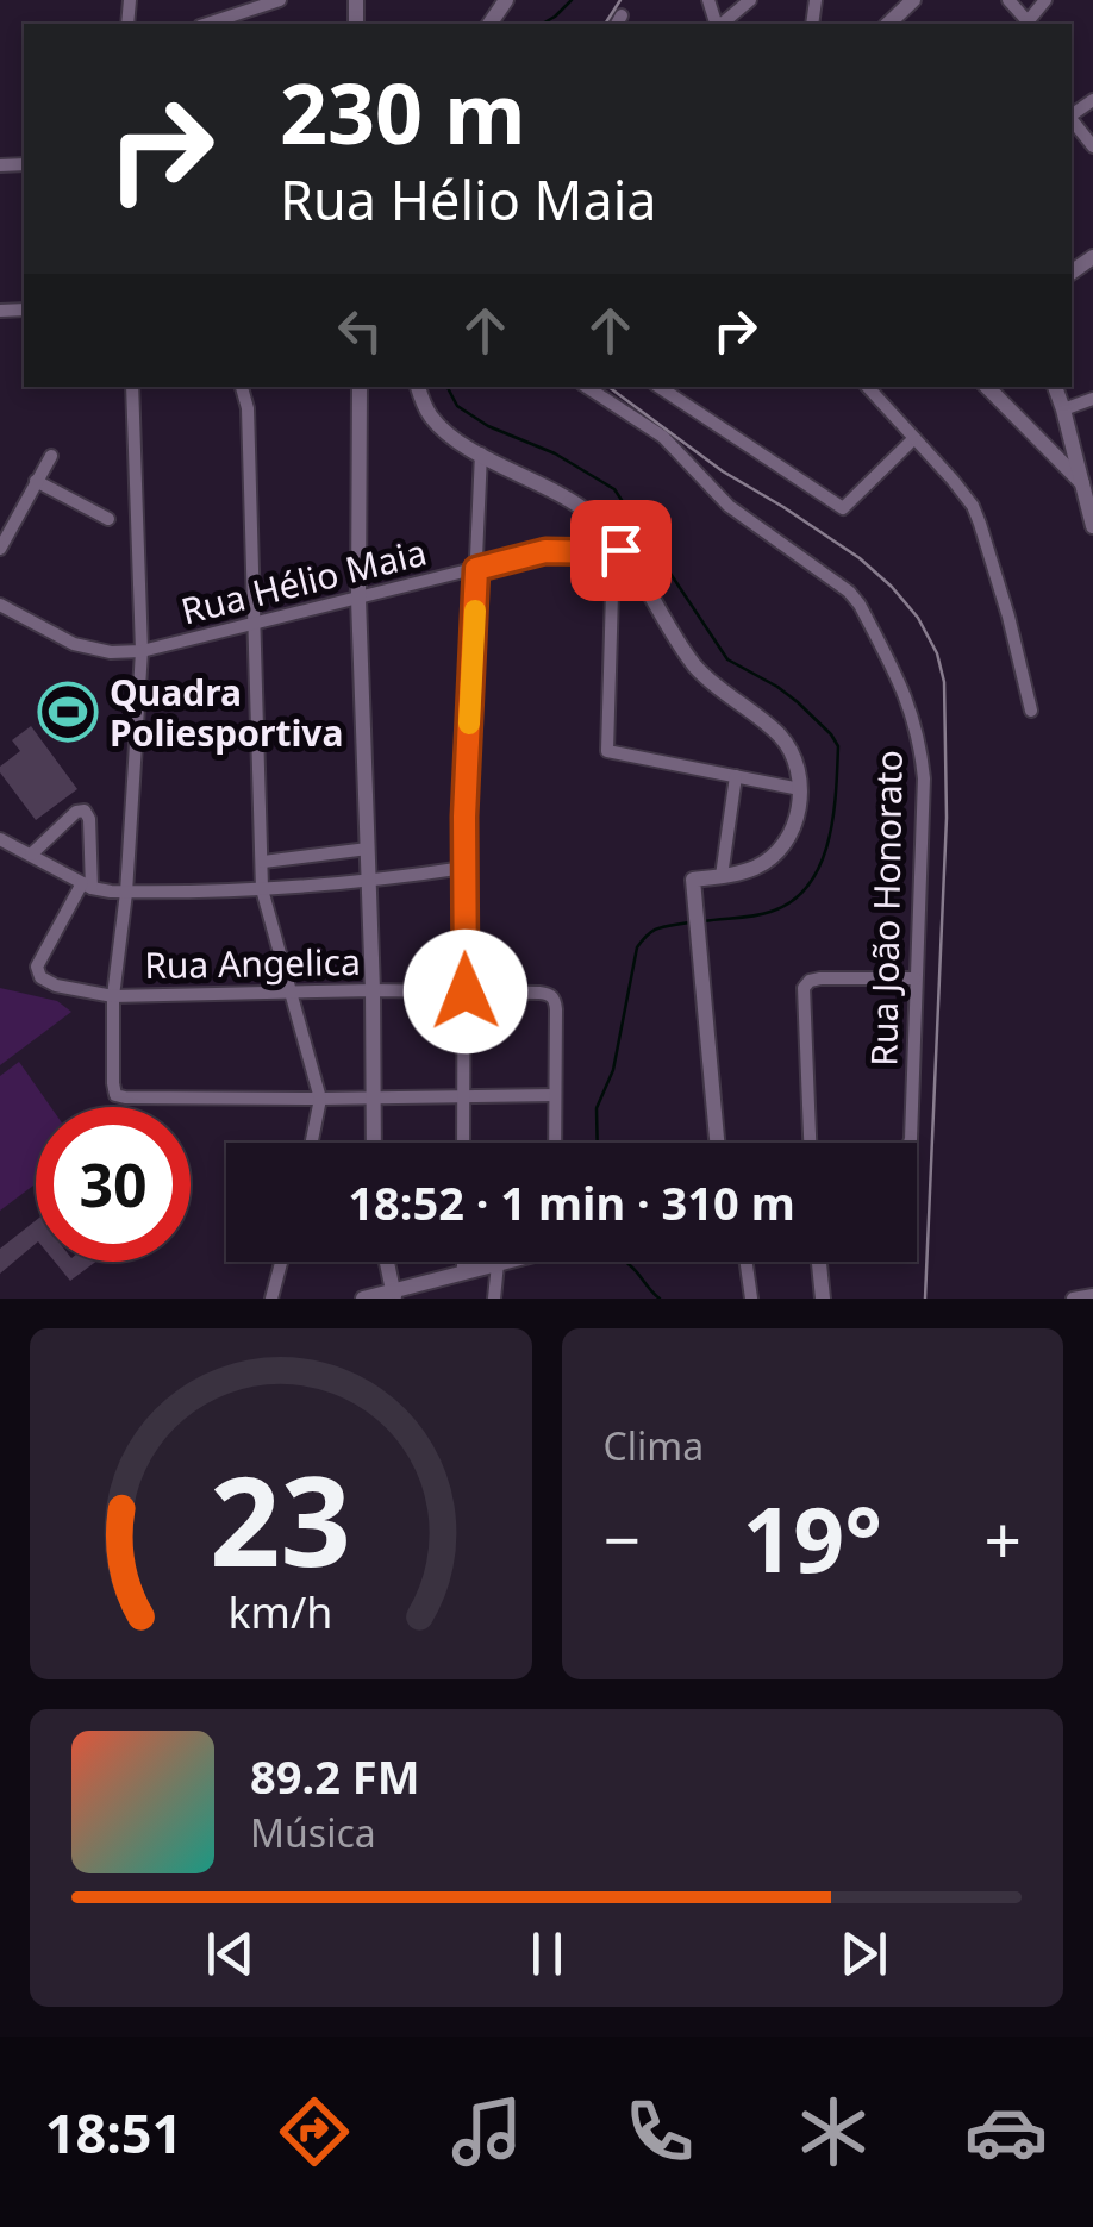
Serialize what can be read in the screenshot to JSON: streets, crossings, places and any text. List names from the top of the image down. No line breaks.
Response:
{"streets":{"street":["Rua Hélio Maia","Rua João Honorato","Rua Angelica"]},"places":{"sports":["Quadra Poliesportiva"]},"page":{"turn":["230 m","Rua Hélio Maia"],"limit":"30","trip":"18:52 · 1 min · 310 m","tile":"Clima","heat":["−","19°","+"],"song":["89.2 FM","Música"],"tabs":"18:51","gauge":["23","km/h"]}}
